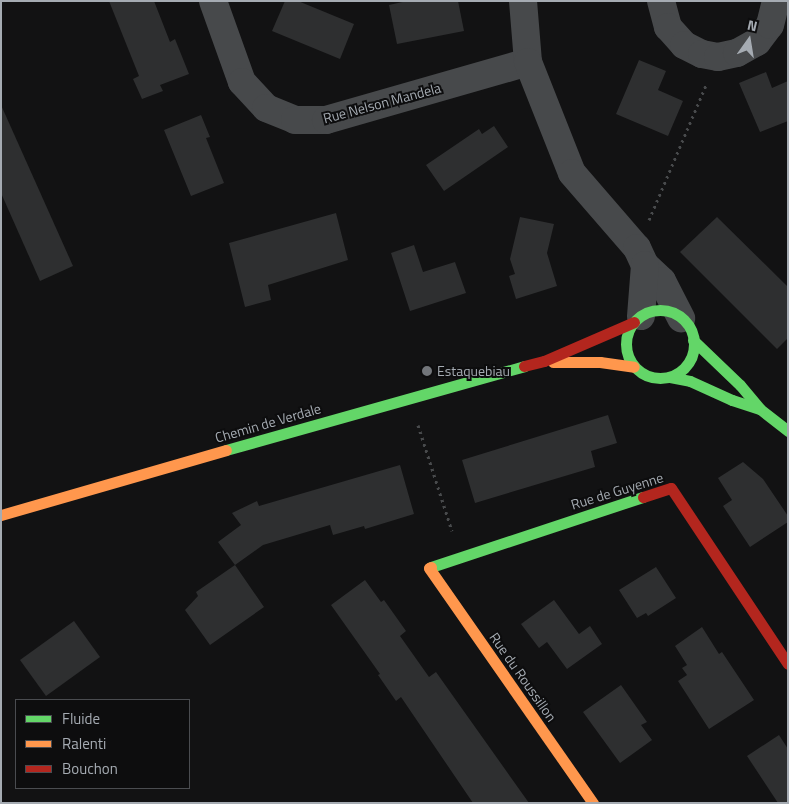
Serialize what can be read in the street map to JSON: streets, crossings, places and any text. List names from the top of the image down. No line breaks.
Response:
{"streets":{"street":["Rue Nelson Mandela","Chemin de Verdale","Rue de Guyenne","Rue du Roussillon"]},"crossings":[["Rue de Guyenne","Rue du Roussillon"]],"places":["Estaquebiau"],"legend":["Fluide","Ralenti","Bouchon"],"north":"top"}
